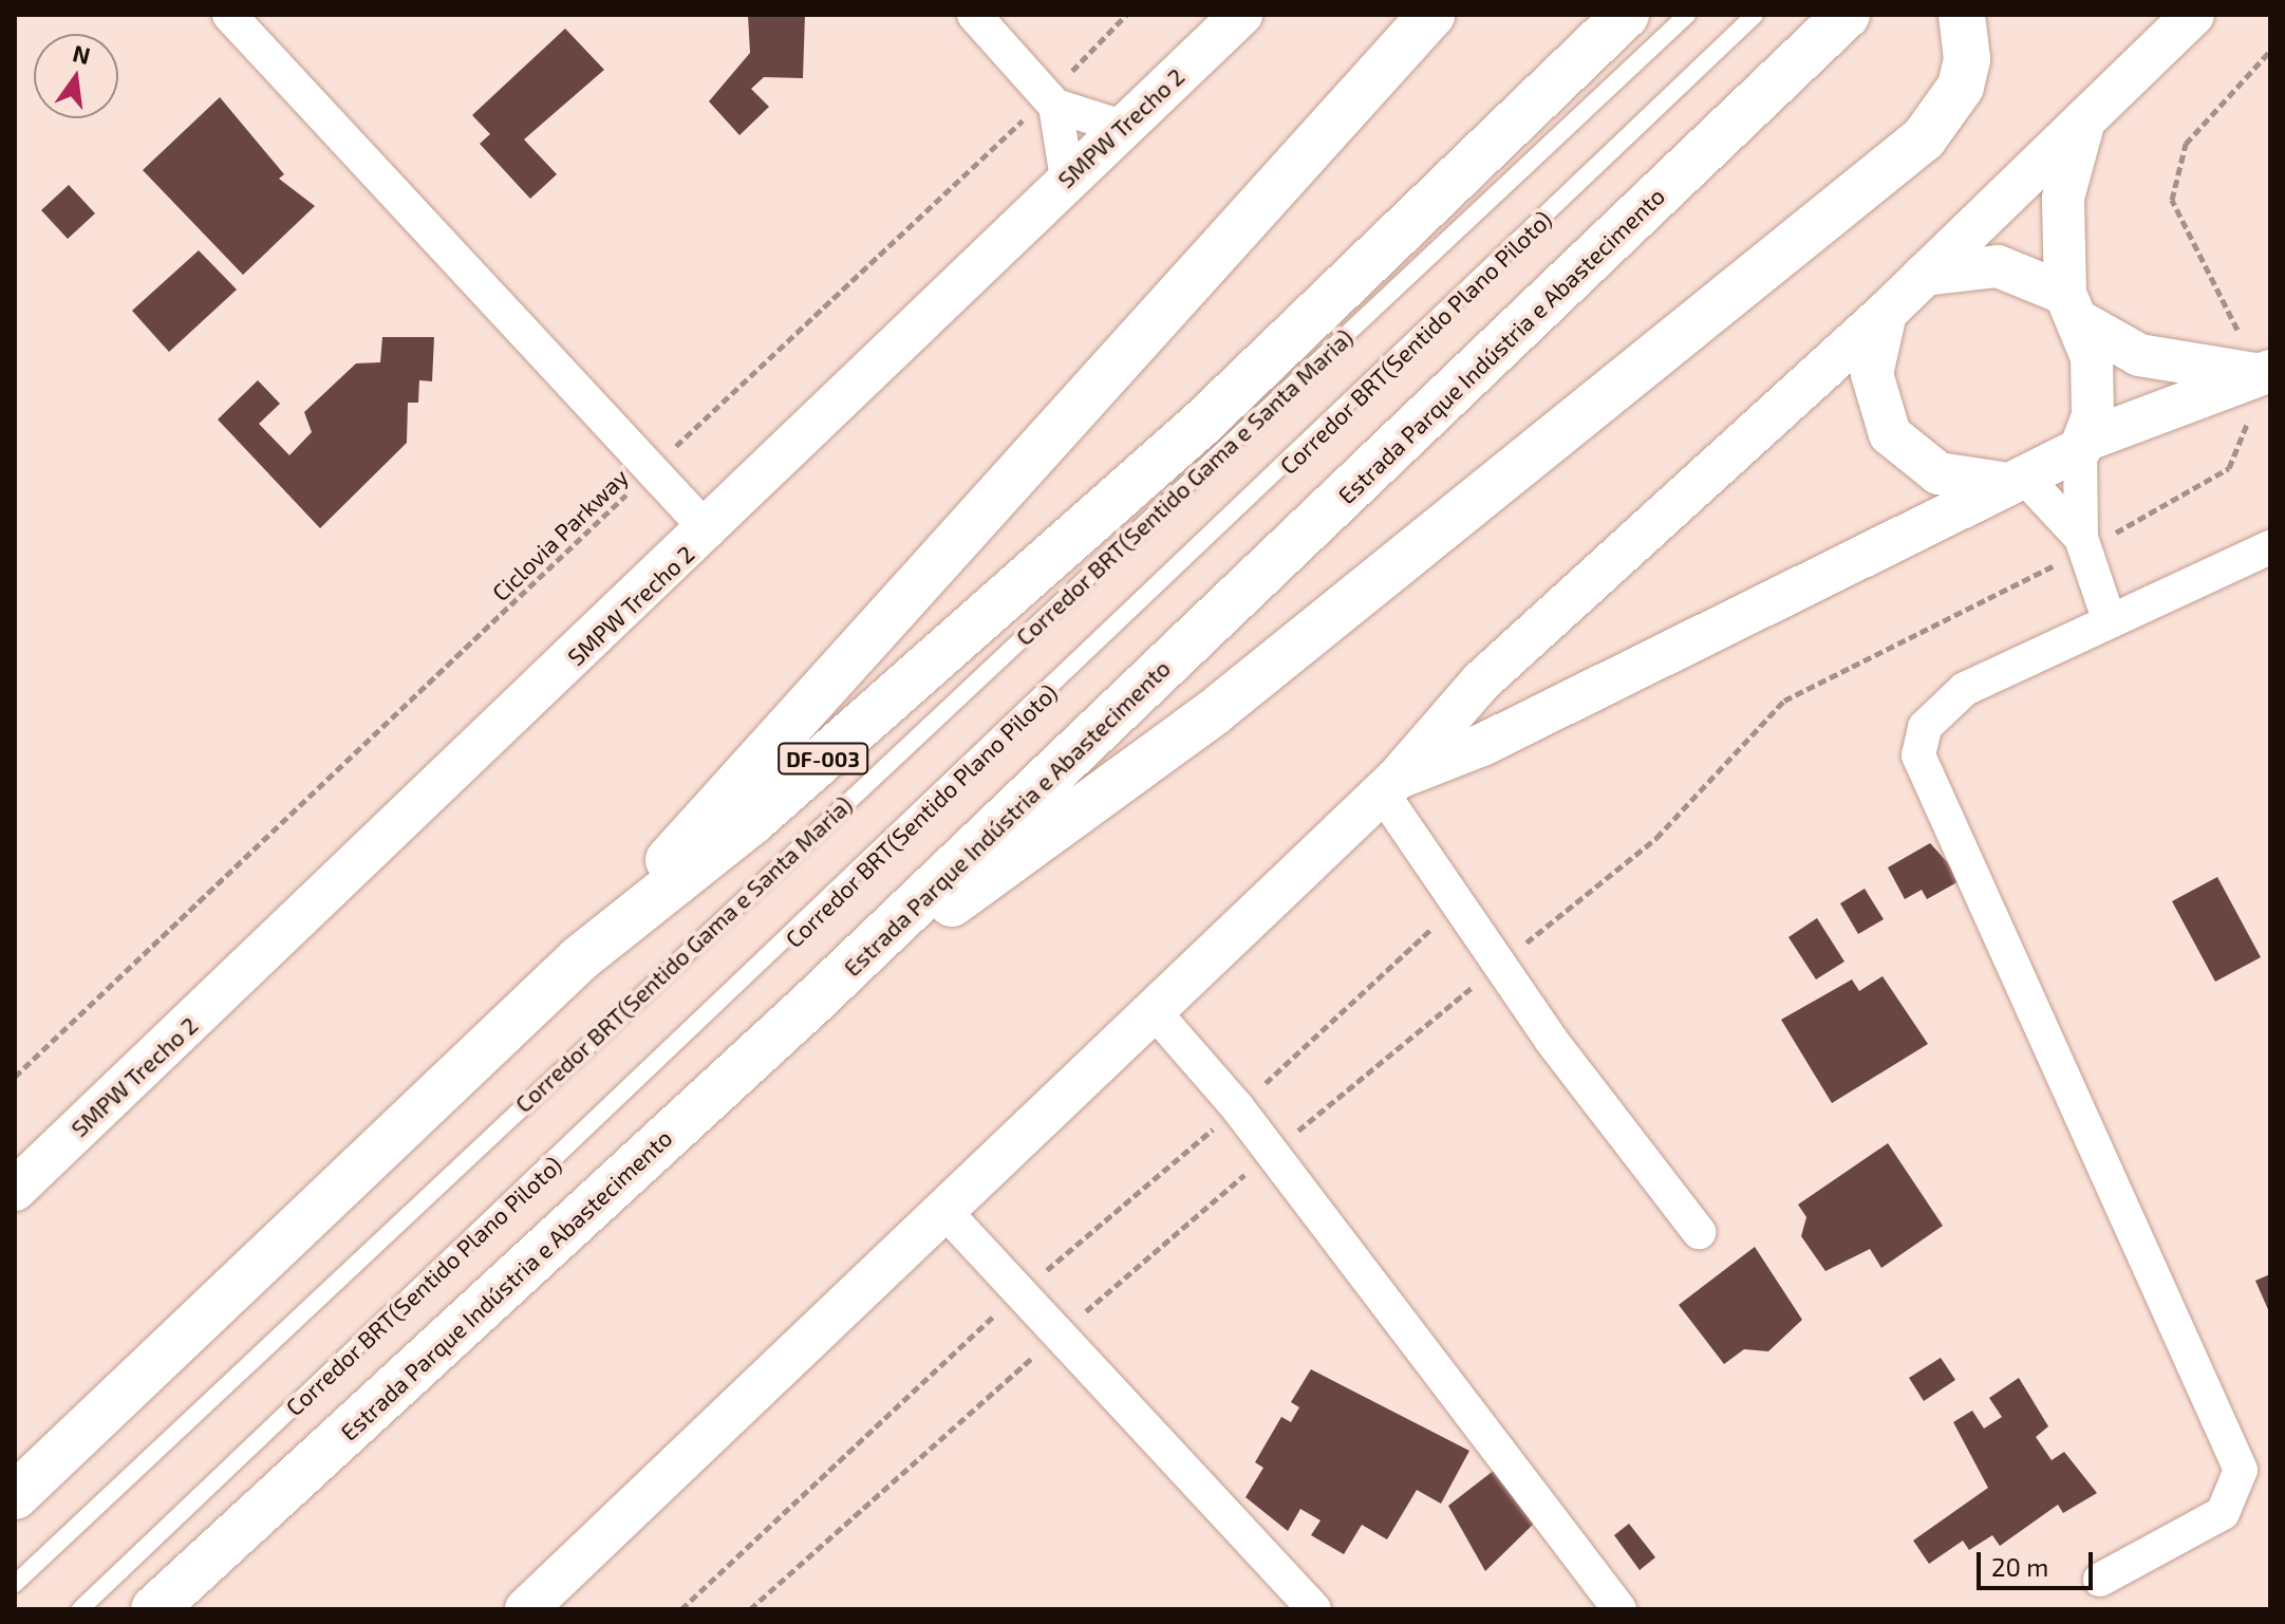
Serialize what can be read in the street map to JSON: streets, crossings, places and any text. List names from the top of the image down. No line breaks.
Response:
{"streets":{"highway":["Estrada Parque Indústria e Abastecimento","DF-003"],"street":["SMPW Trecho 2"],"lane":["Corredor BRT(Sentido Plano Piloto)","Corredor BRT(Sentido Gama e Santa Maria)"],"path":["Ciclovia Parkway"]},"scale_bar":"20 m","north":"top"}
